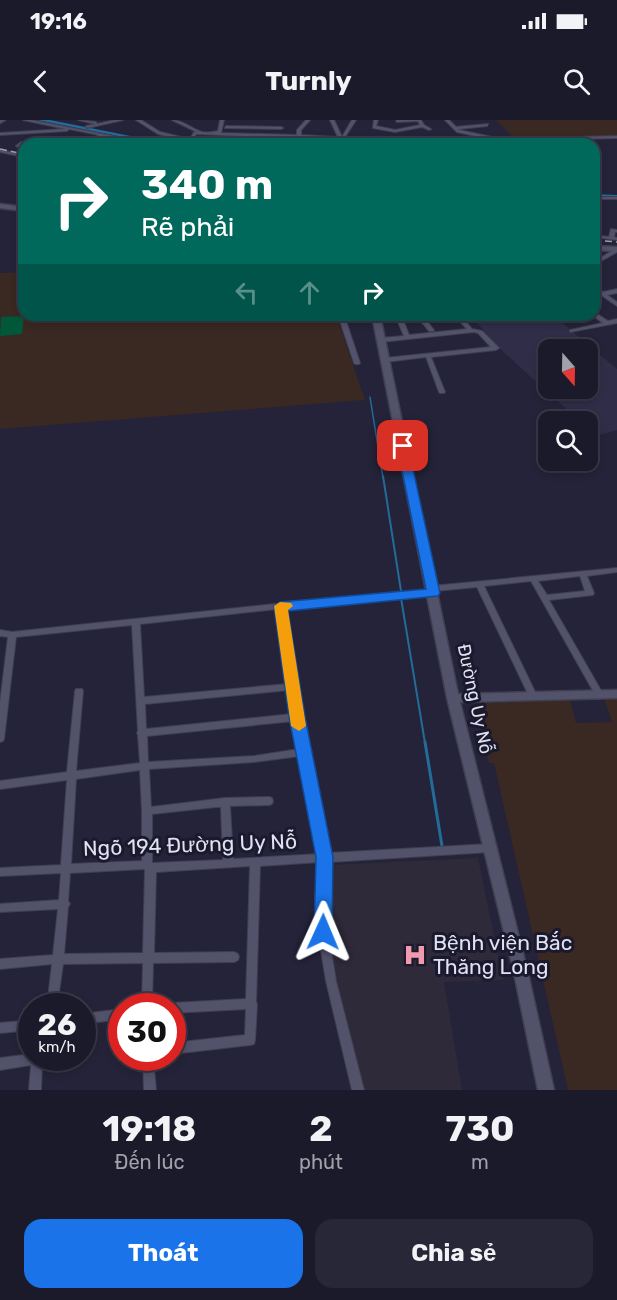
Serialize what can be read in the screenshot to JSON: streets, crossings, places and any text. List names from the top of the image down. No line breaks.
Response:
{"streets":{"street":["Đường Uy Nỗ","Ngõ 194 Đường Uy Nỗ"]},"crossings":[["Đường Uy Nỗ","Ngõ 194 Đường Uy Nỗ"]],"places":{"hospital":["Bệnh viện Bắc Thăng Long"]},"north":"bottom","page":{"status":"19:16","header":"Turnly","turn":["340 m","Rẽ phải"],"speed":"26 km/h","limit":"30","eta":["19:18","Đến lúc","2","phút","730","m"],"buttons":["Thoát","Chia sẻ"]}}
